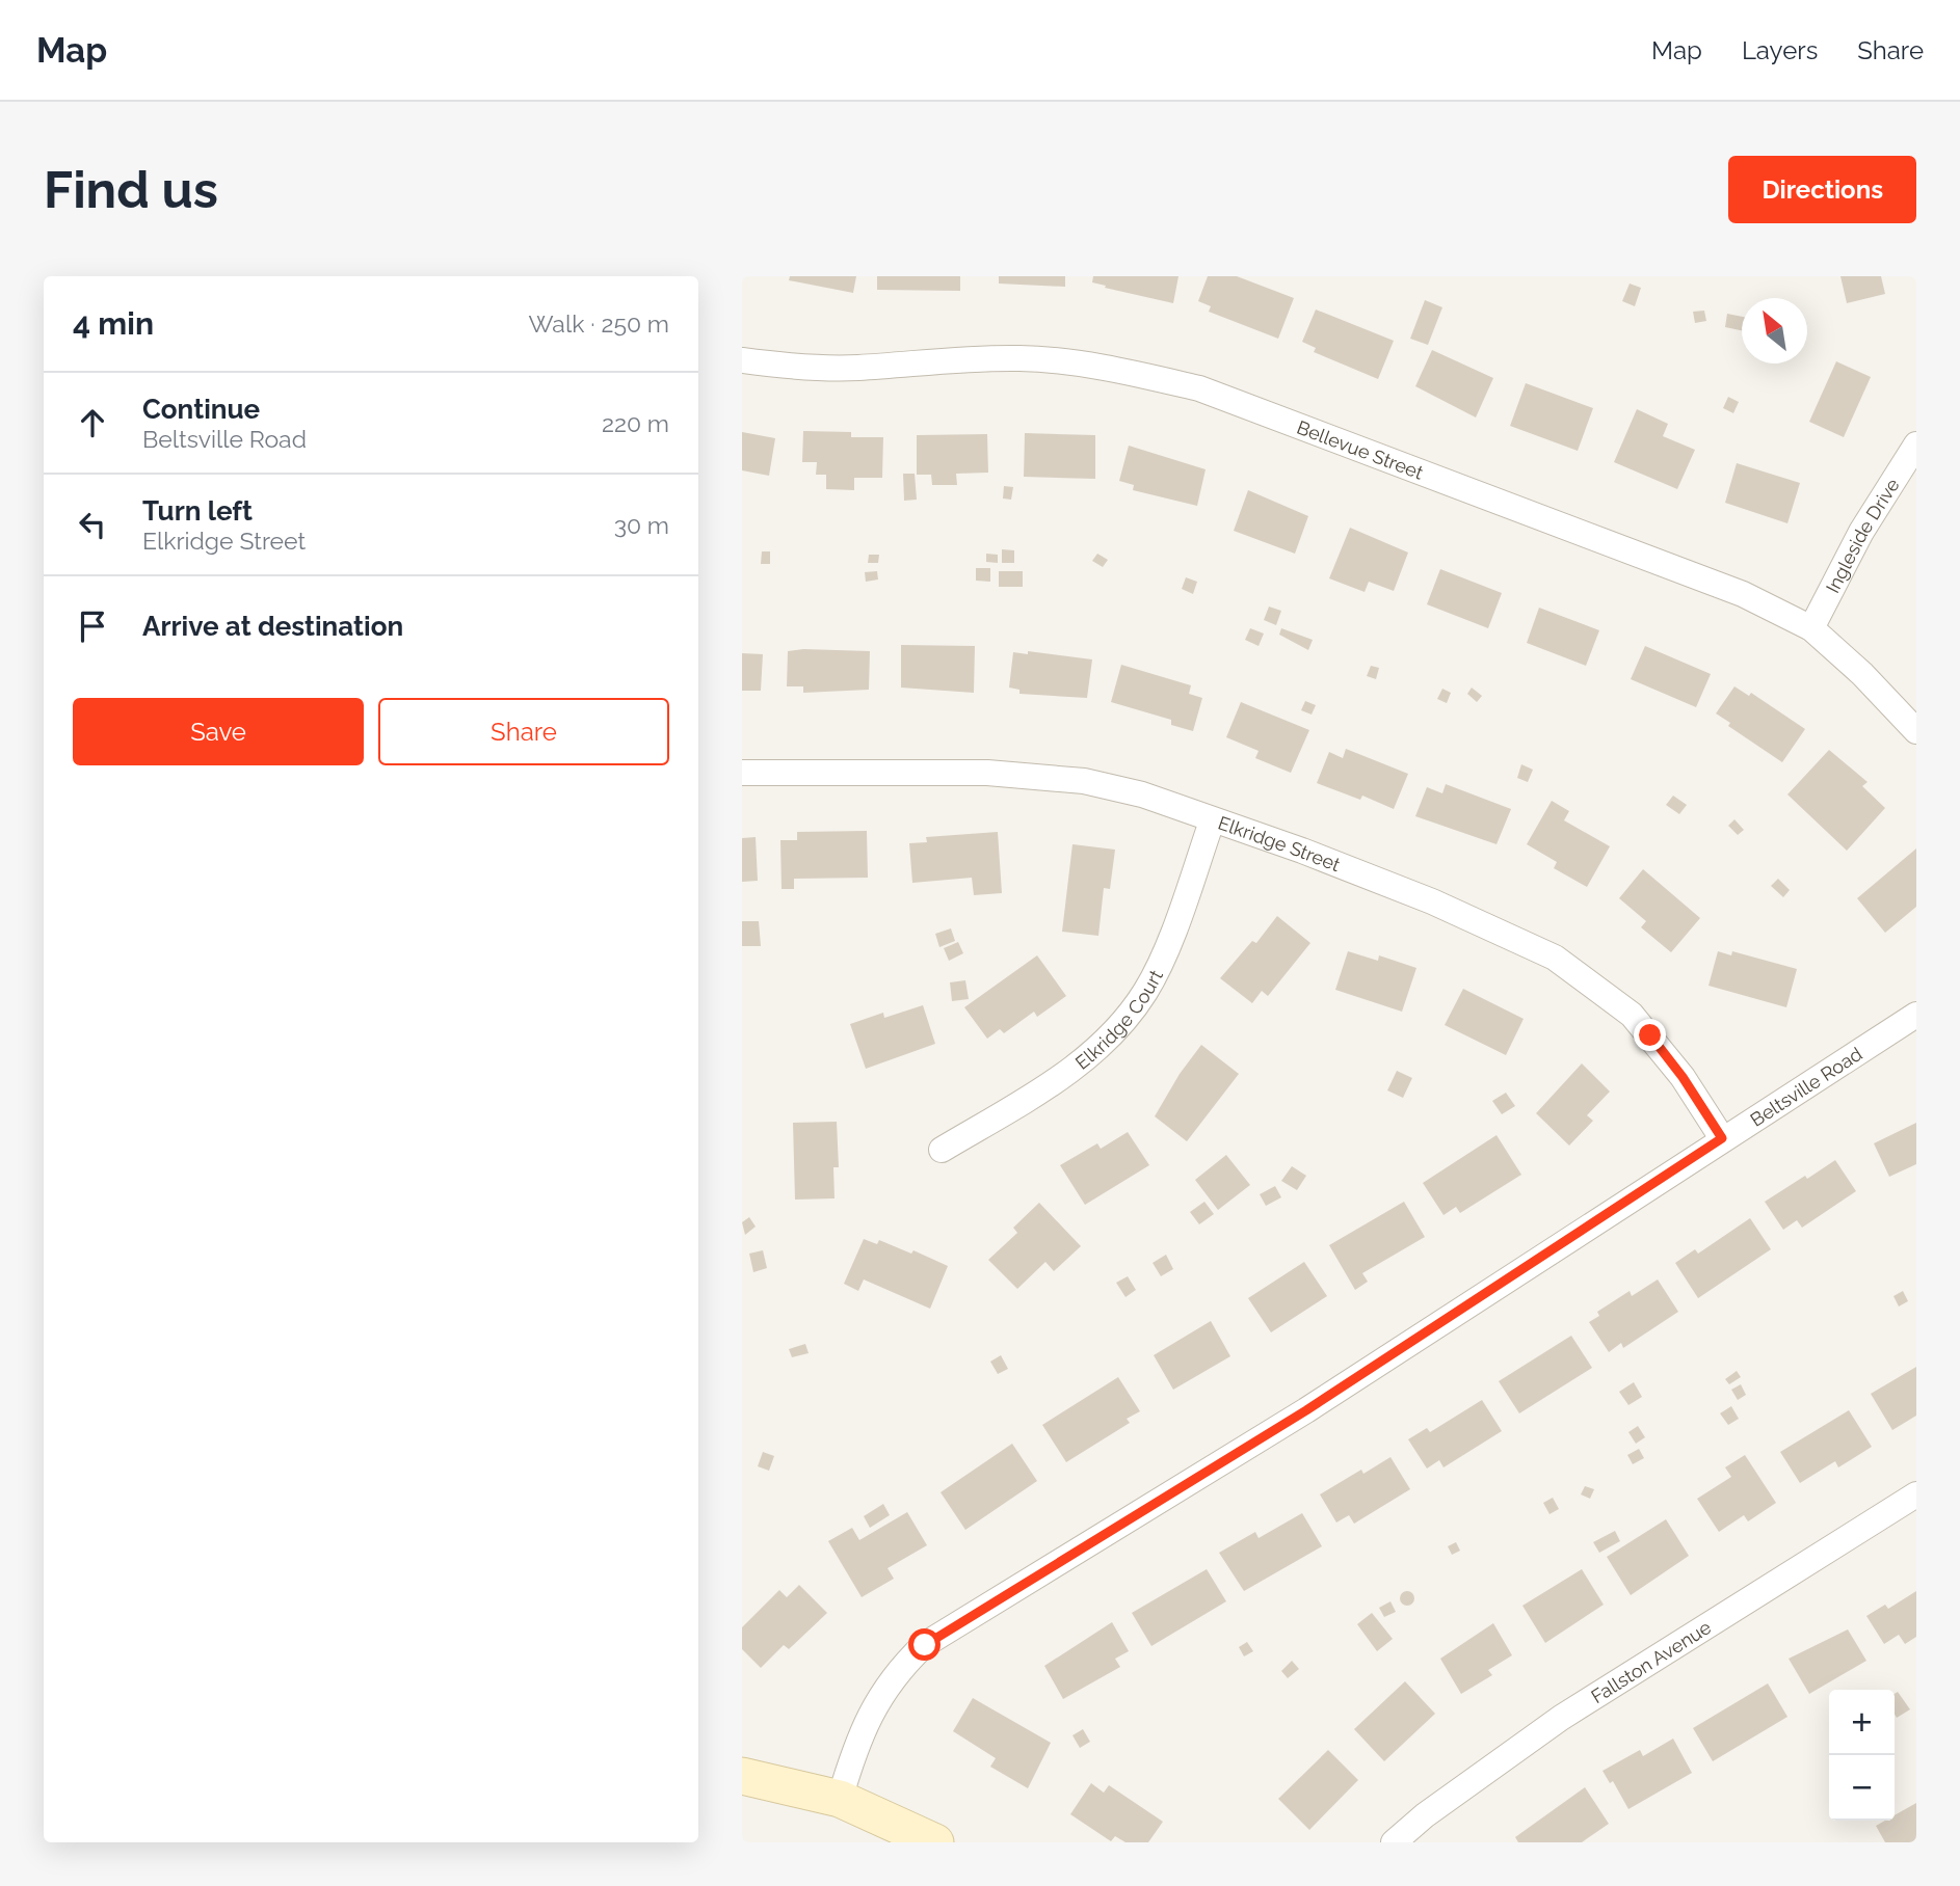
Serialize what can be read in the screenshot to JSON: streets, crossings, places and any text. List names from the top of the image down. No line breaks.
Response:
{"streets":{"street":["Bellevue Street","Ingleside Drive","Elkridge Street","Elkridge Court","Beltsville Road","Fallston Avenue"]},"crossings":[["Bellevue Street","Ingleside Drive"],["Elkridge Street","Elkridge Court"],["Elkridge Street","Beltsville Road"]],"north":"top left","page":{"header":"Map","nav":["Map","Layers","Share"],"buttons":["Directions",["Save","Share"]],"title":"Find us","heading":["4 min","Walk · 250 m"],"list":[["Continue","Beltsville Road","220 m"],["Turn left","Elkridge Street","30 m"],"Arrive at destination"],"map_buttons":["+","−"]}}
